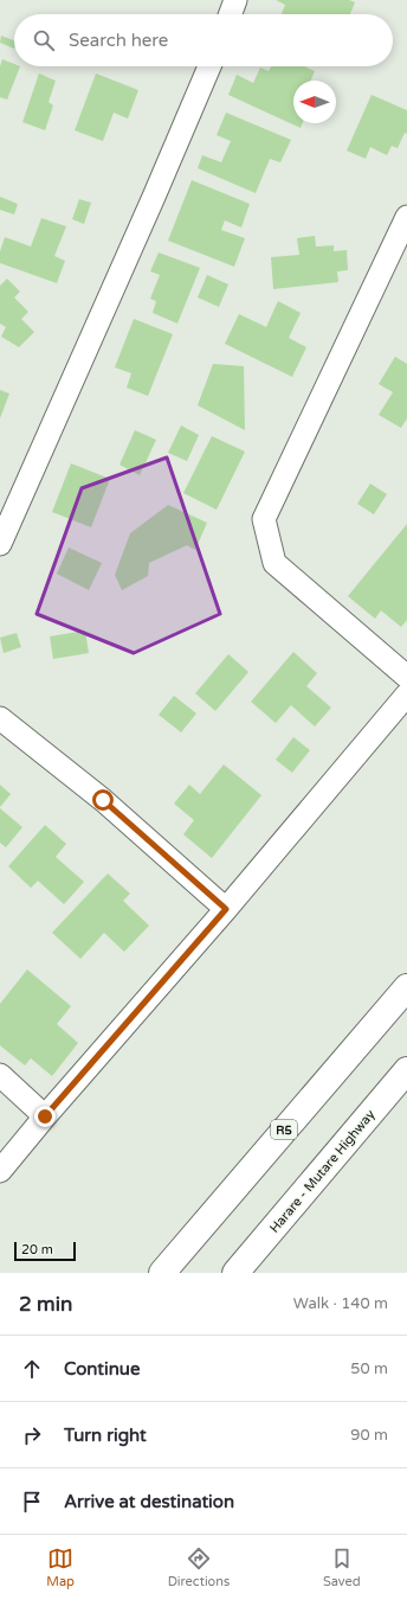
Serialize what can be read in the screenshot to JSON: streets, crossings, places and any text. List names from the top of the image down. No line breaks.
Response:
{"streets":{"highway":["R5","Harare - Mutare Highway"]},"scale_bar":"20 m","north":"left","page":{"search":"Search here","scale":"20 m","heading":["2 min","Walk · 140 m"],"list":[["Continue","50 m"],["Turn right","90 m"],"Arrive at destination"],"nav":["Map","Directions","Saved"]}}
